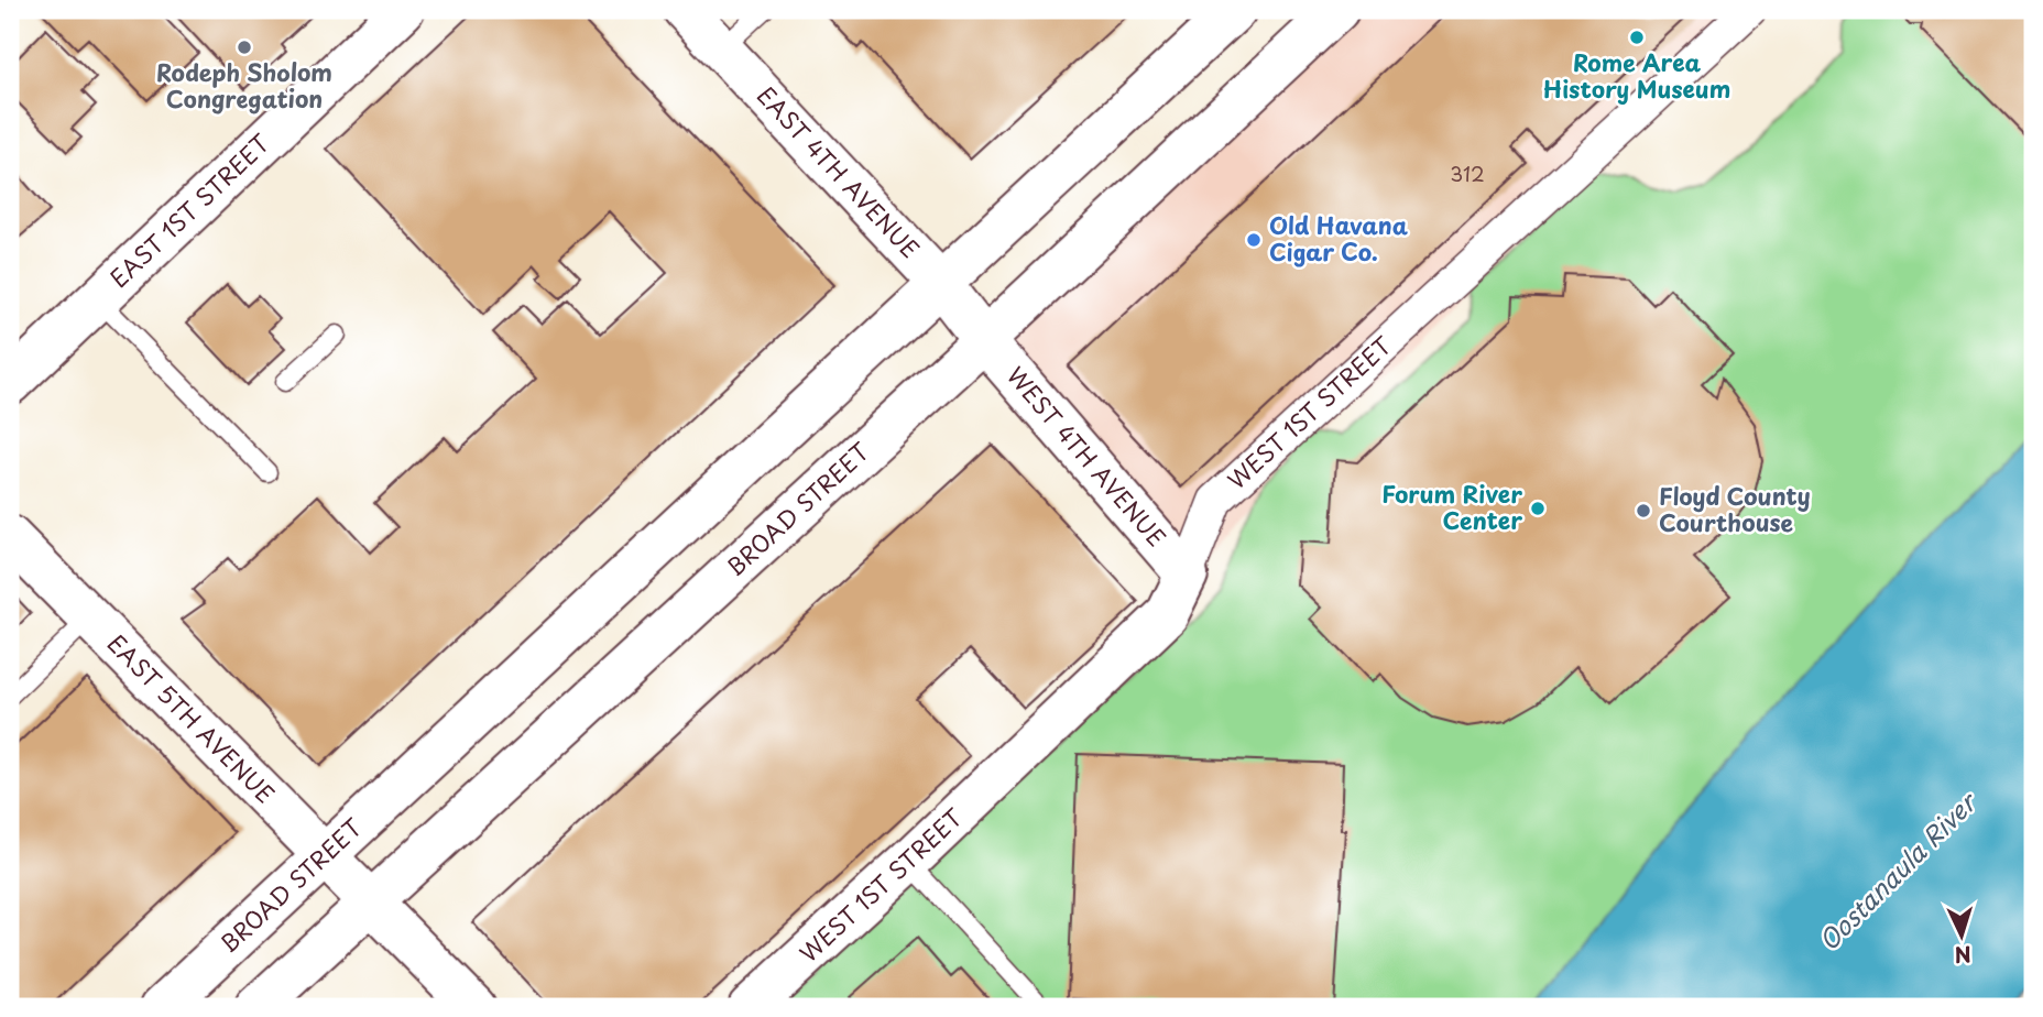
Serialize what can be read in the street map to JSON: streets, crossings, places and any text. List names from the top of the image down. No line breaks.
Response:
{"streets":{"main road":["EAST 4TH AVENUE","EAST 1ST STREET","WEST 1ST STREET","WEST 4TH AVENUE","BROAD STREET","EAST 5TH AVENUE"]},"crossings":[["EAST 4TH AVENUE","WEST 4TH AVENUE"],["EAST 4TH AVENUE","BROAD STREET"],["WEST 1ST STREET","WEST 4TH AVENUE"],["WEST 4TH AVENUE","BROAD STREET"],["BROAD STREET","EAST 5TH AVENUE"]],"water":["Oostanaula River"],"places":["Rome Area History Museum","Rodeph Sholom Congregation","Old Havana Cigar Co.","Forum River Center","Floyd County Courthouse"],"house_numbers":["312"],"north":"bottom"}
